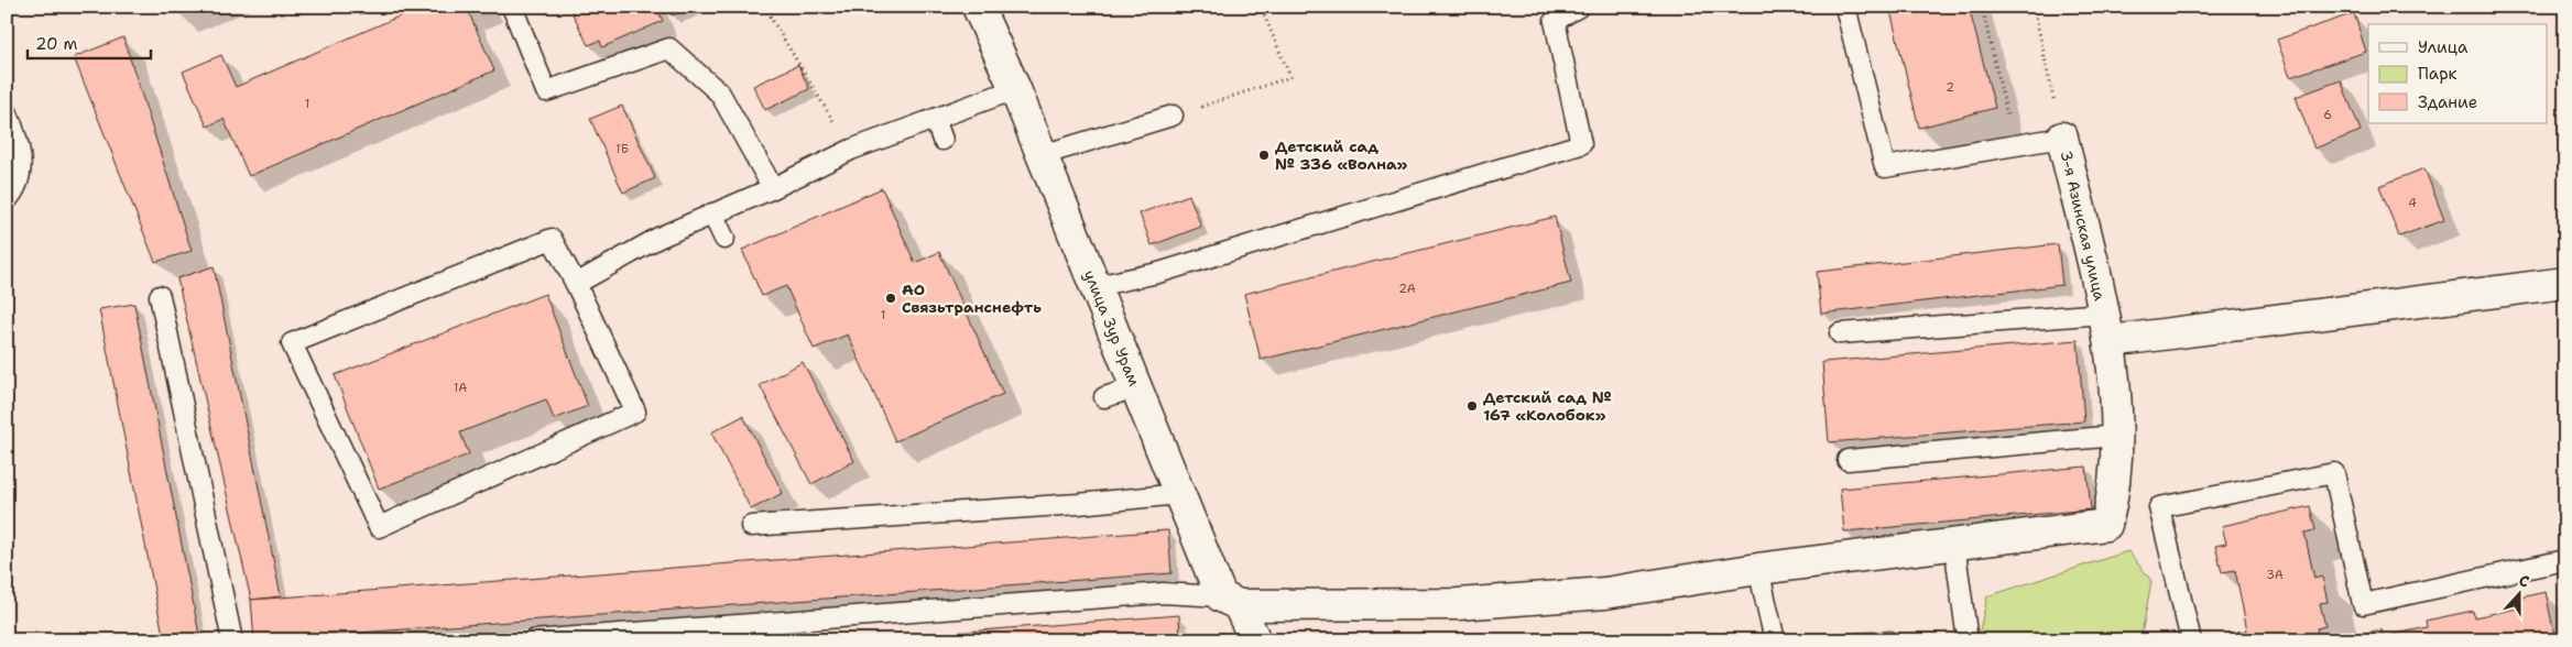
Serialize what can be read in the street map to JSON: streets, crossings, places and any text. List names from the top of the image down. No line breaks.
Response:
{"streets":{"street":["3-я Азинская улица","улица Зур Урам"]},"places":["Детский сад № 336 «Волна»","АО Связьтранснефть","Детский сад № 167 «Колобок»"],"house_numbers":["2","1","6","1Б","4","2А","1","1А","3А"],"legend":["Улица","Парк","Здание"],"scale_bar":"20 m","north":"top"}
